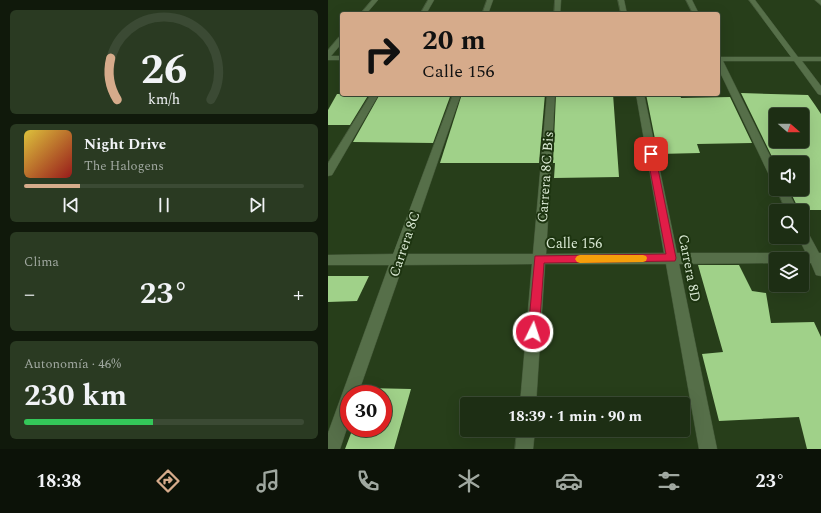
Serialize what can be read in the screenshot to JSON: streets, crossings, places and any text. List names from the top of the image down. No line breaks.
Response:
{"streets":{"street":["Carrera 8C Bis","Calle 156","Carrera 8C","Carrera 8D"]},"crossings":[["Carrera 8C Bis","Calle 156"],["Calle 156","Carrera 8C"],["Calle 156","Carrera 8D"]],"north":"right","page":{"turn":["20 m","Calle 156"],"song":["Night Drive","The Halogens"],"tile":["Clima",["Autonomía · 46%","230 km"]],"heat":["−","23°","+"],"limit":"30","trip":"18:39 · 1 min · 90 m","tabs":["18:38","23°"],"gauge":["26","km/h"]}}
